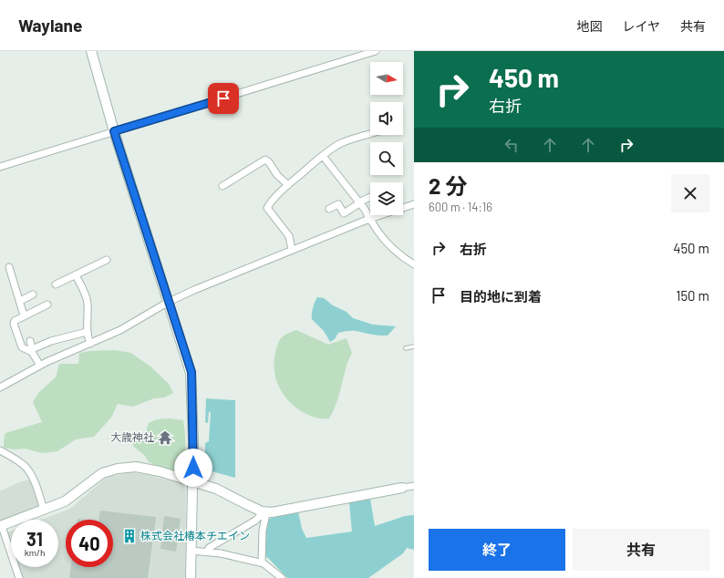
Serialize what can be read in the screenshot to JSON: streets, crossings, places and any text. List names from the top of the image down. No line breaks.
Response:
{"places":{"temple":["大歳神社"],"building":["株式会社椿本チエイン"]},"north":"right","page":{"header":"Waylane","nav":["地図","レイヤ","共有"],"turn":["450 m","右折"],"heading":["2 分","600 m · 14:16"],"list":[{"name":"右折","value":"450 m"},{"name":"目的地に到着","value":"150 m"}],"speed":"31 km/h","limit":"40","buttons":["終了","共有"]}}
